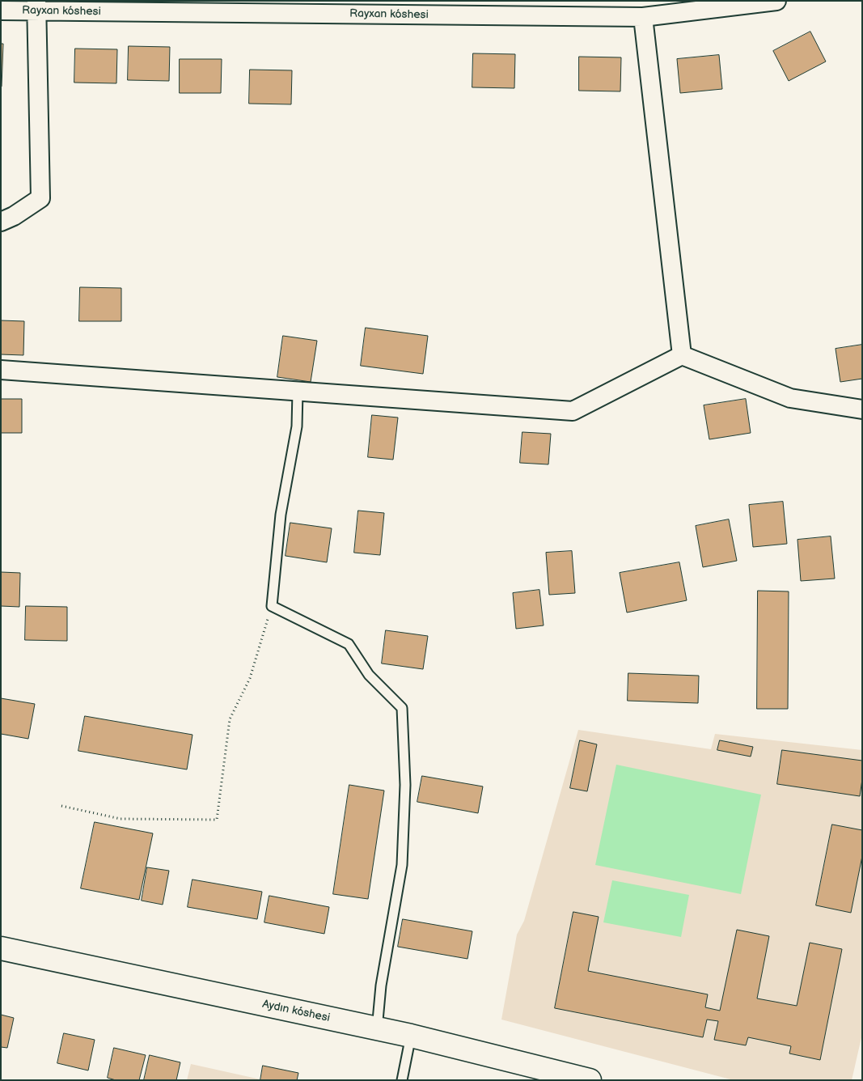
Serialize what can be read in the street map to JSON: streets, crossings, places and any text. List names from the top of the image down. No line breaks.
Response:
{"streets":{"street":["Rayxan kóshesi","Aydın kóshesi"]}}
